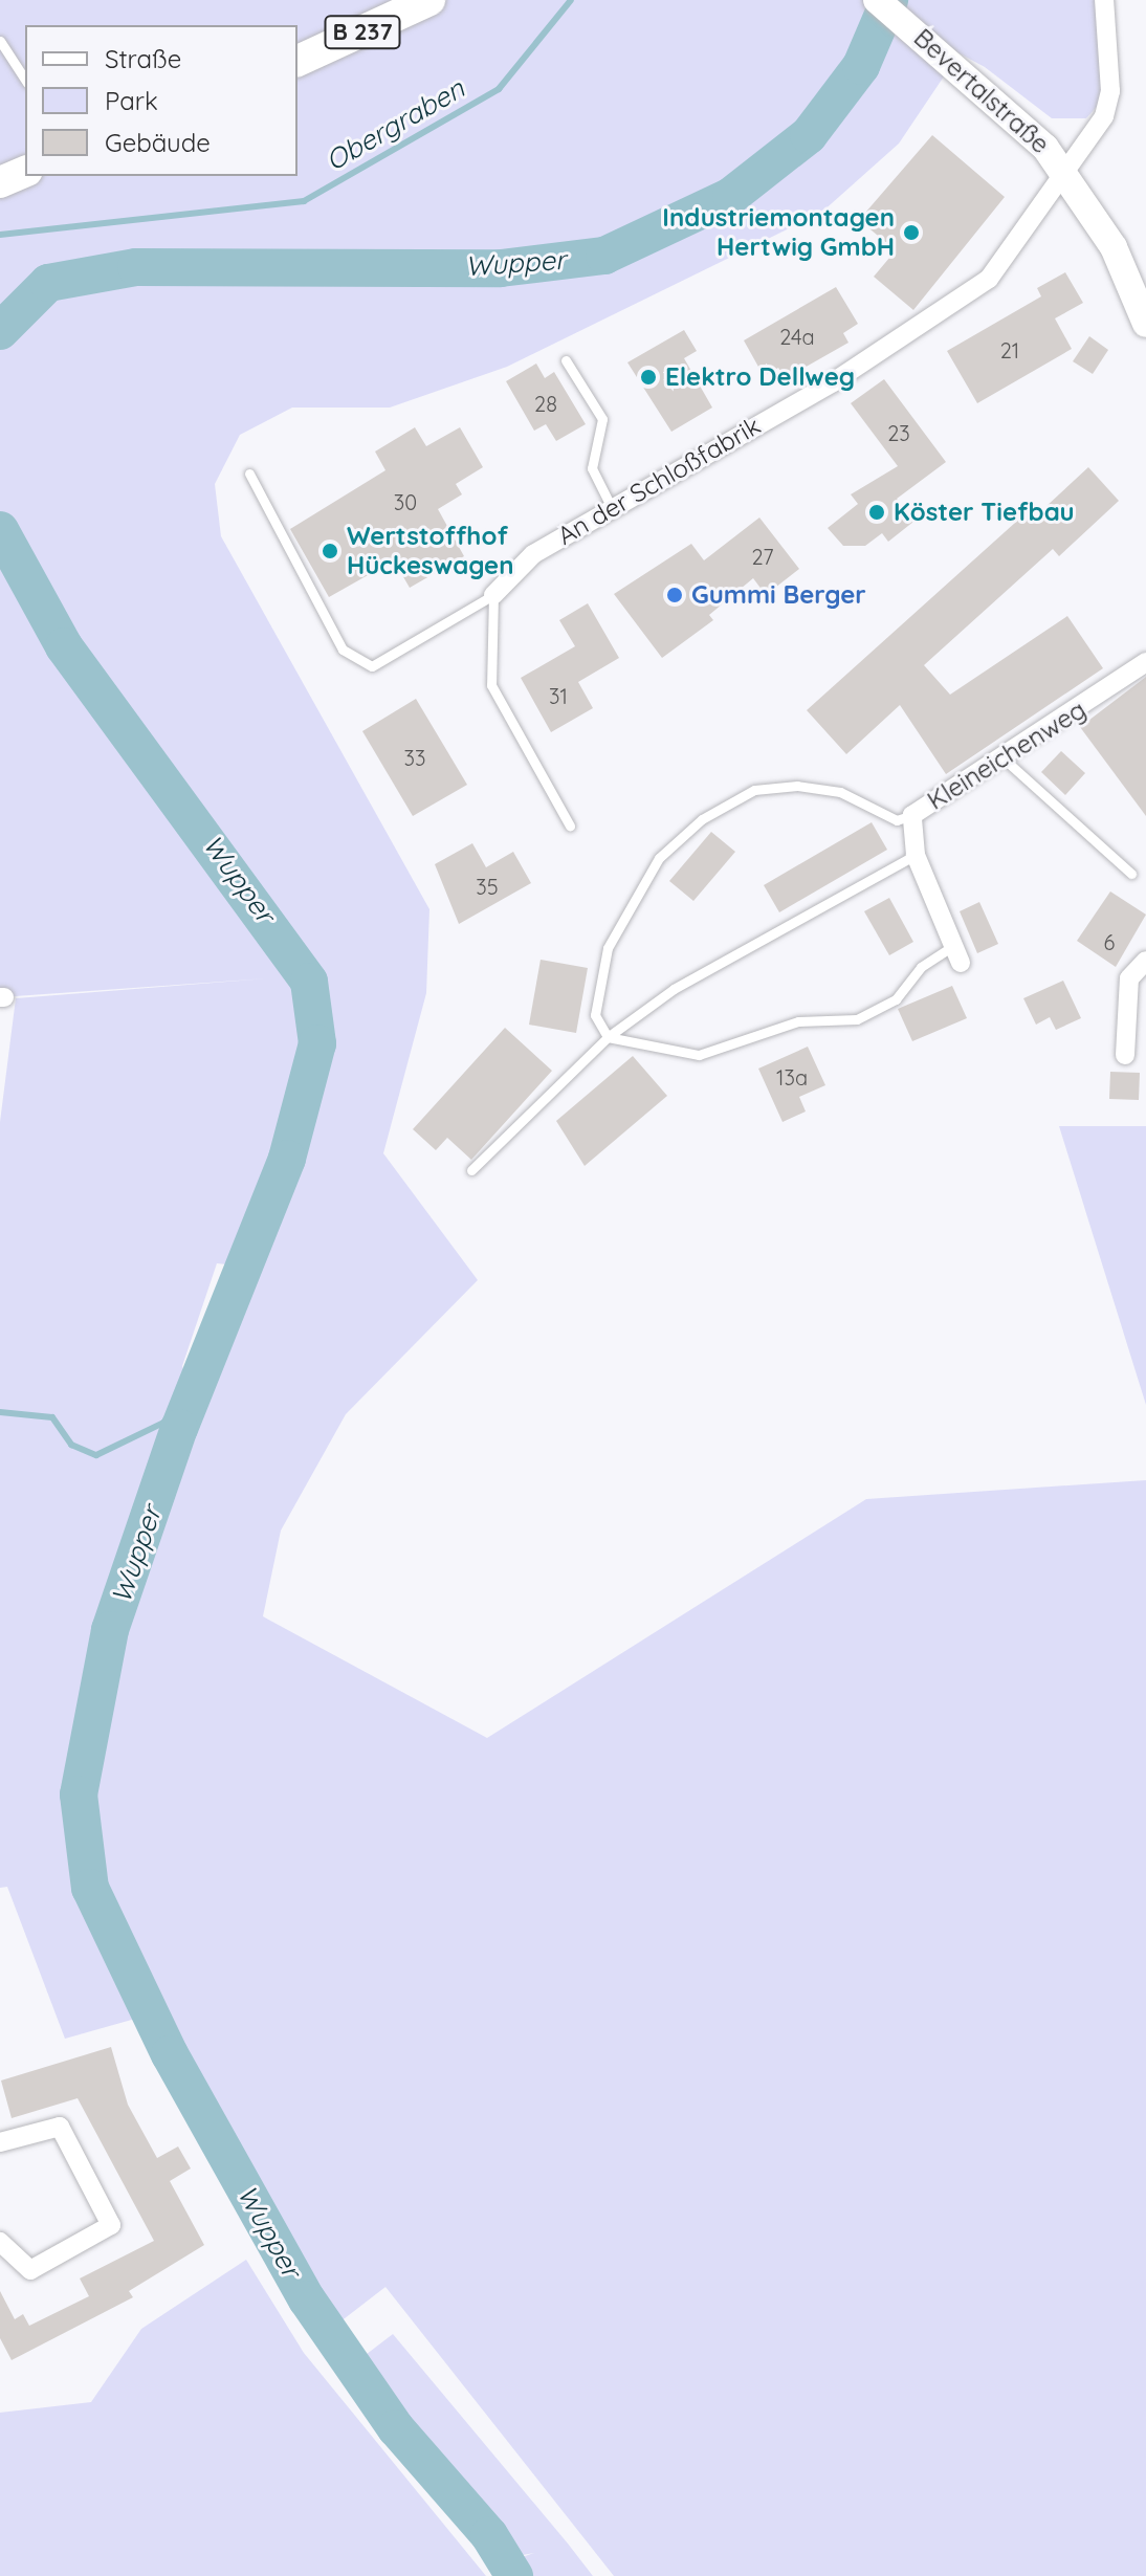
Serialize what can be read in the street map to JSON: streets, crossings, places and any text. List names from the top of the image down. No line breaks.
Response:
{"streets":{"main road":["B 237"],"street":["Bevertalstraße","An der Schloßfabrik","Kleineichenweg"]},"crossings":[["Bevertalstraße","An der Schloßfabrik"]],"water":["Obergraben","Wupper"],"places":["Industriemontagen Hertwig GmbH","Elektro Dellweg","Köster Tiefbau","Wertstoffhof Hückeswagen","Gummi Berger"],"house_numbers":["24a","21","28","23","30","27","31","33","35","6","13a"],"legend":["Straße","Park","Gebäude"]}
